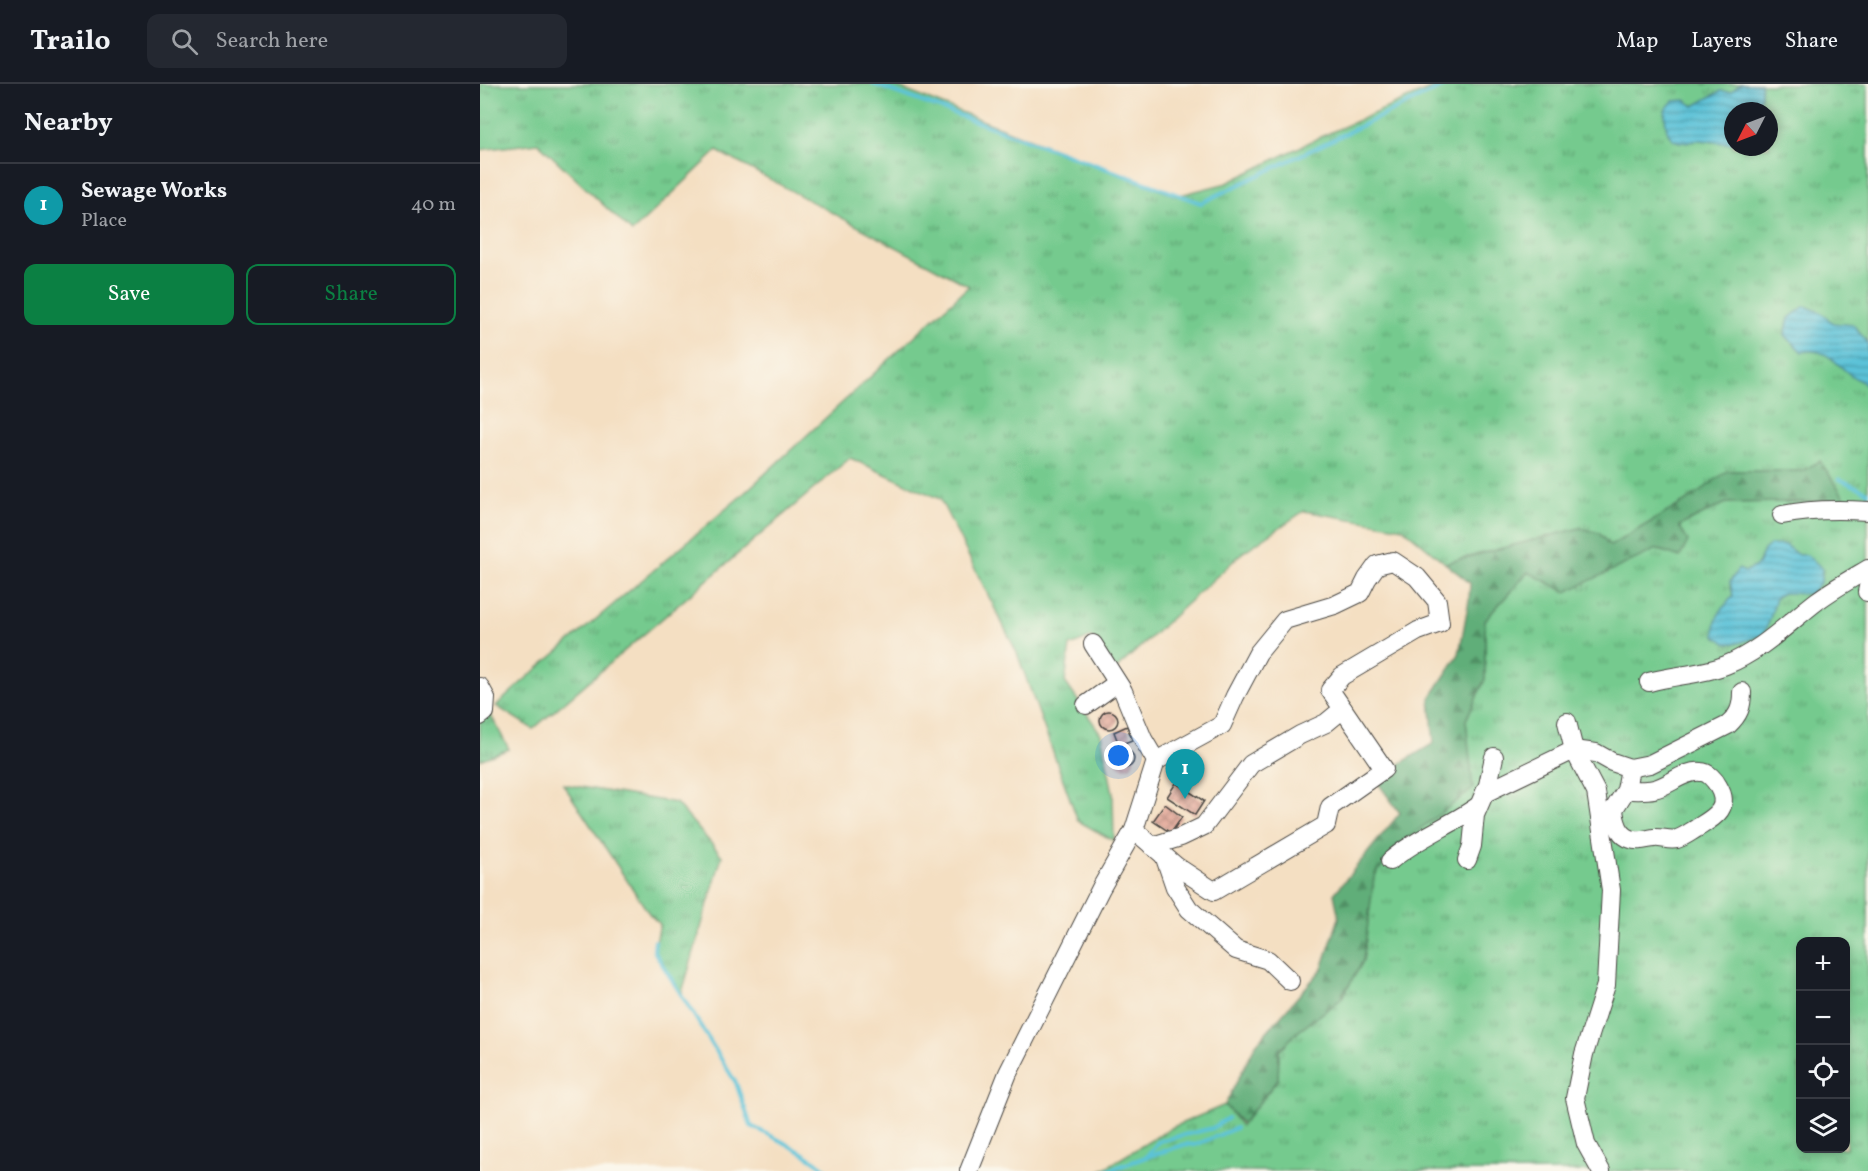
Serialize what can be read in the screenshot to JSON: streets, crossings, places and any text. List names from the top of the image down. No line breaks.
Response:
{"north":"bottom left","page":{"header":"Trailo","search":"Search here","nav":["Map","Layers","Share"],"heading":"Nearby","list":[{"mark":"1","name":"Sewage Works","note":"Place","value":"40 m"}],"buttons":["Save","Share"],"pins":"1","map_buttons":["+","−"]}}
